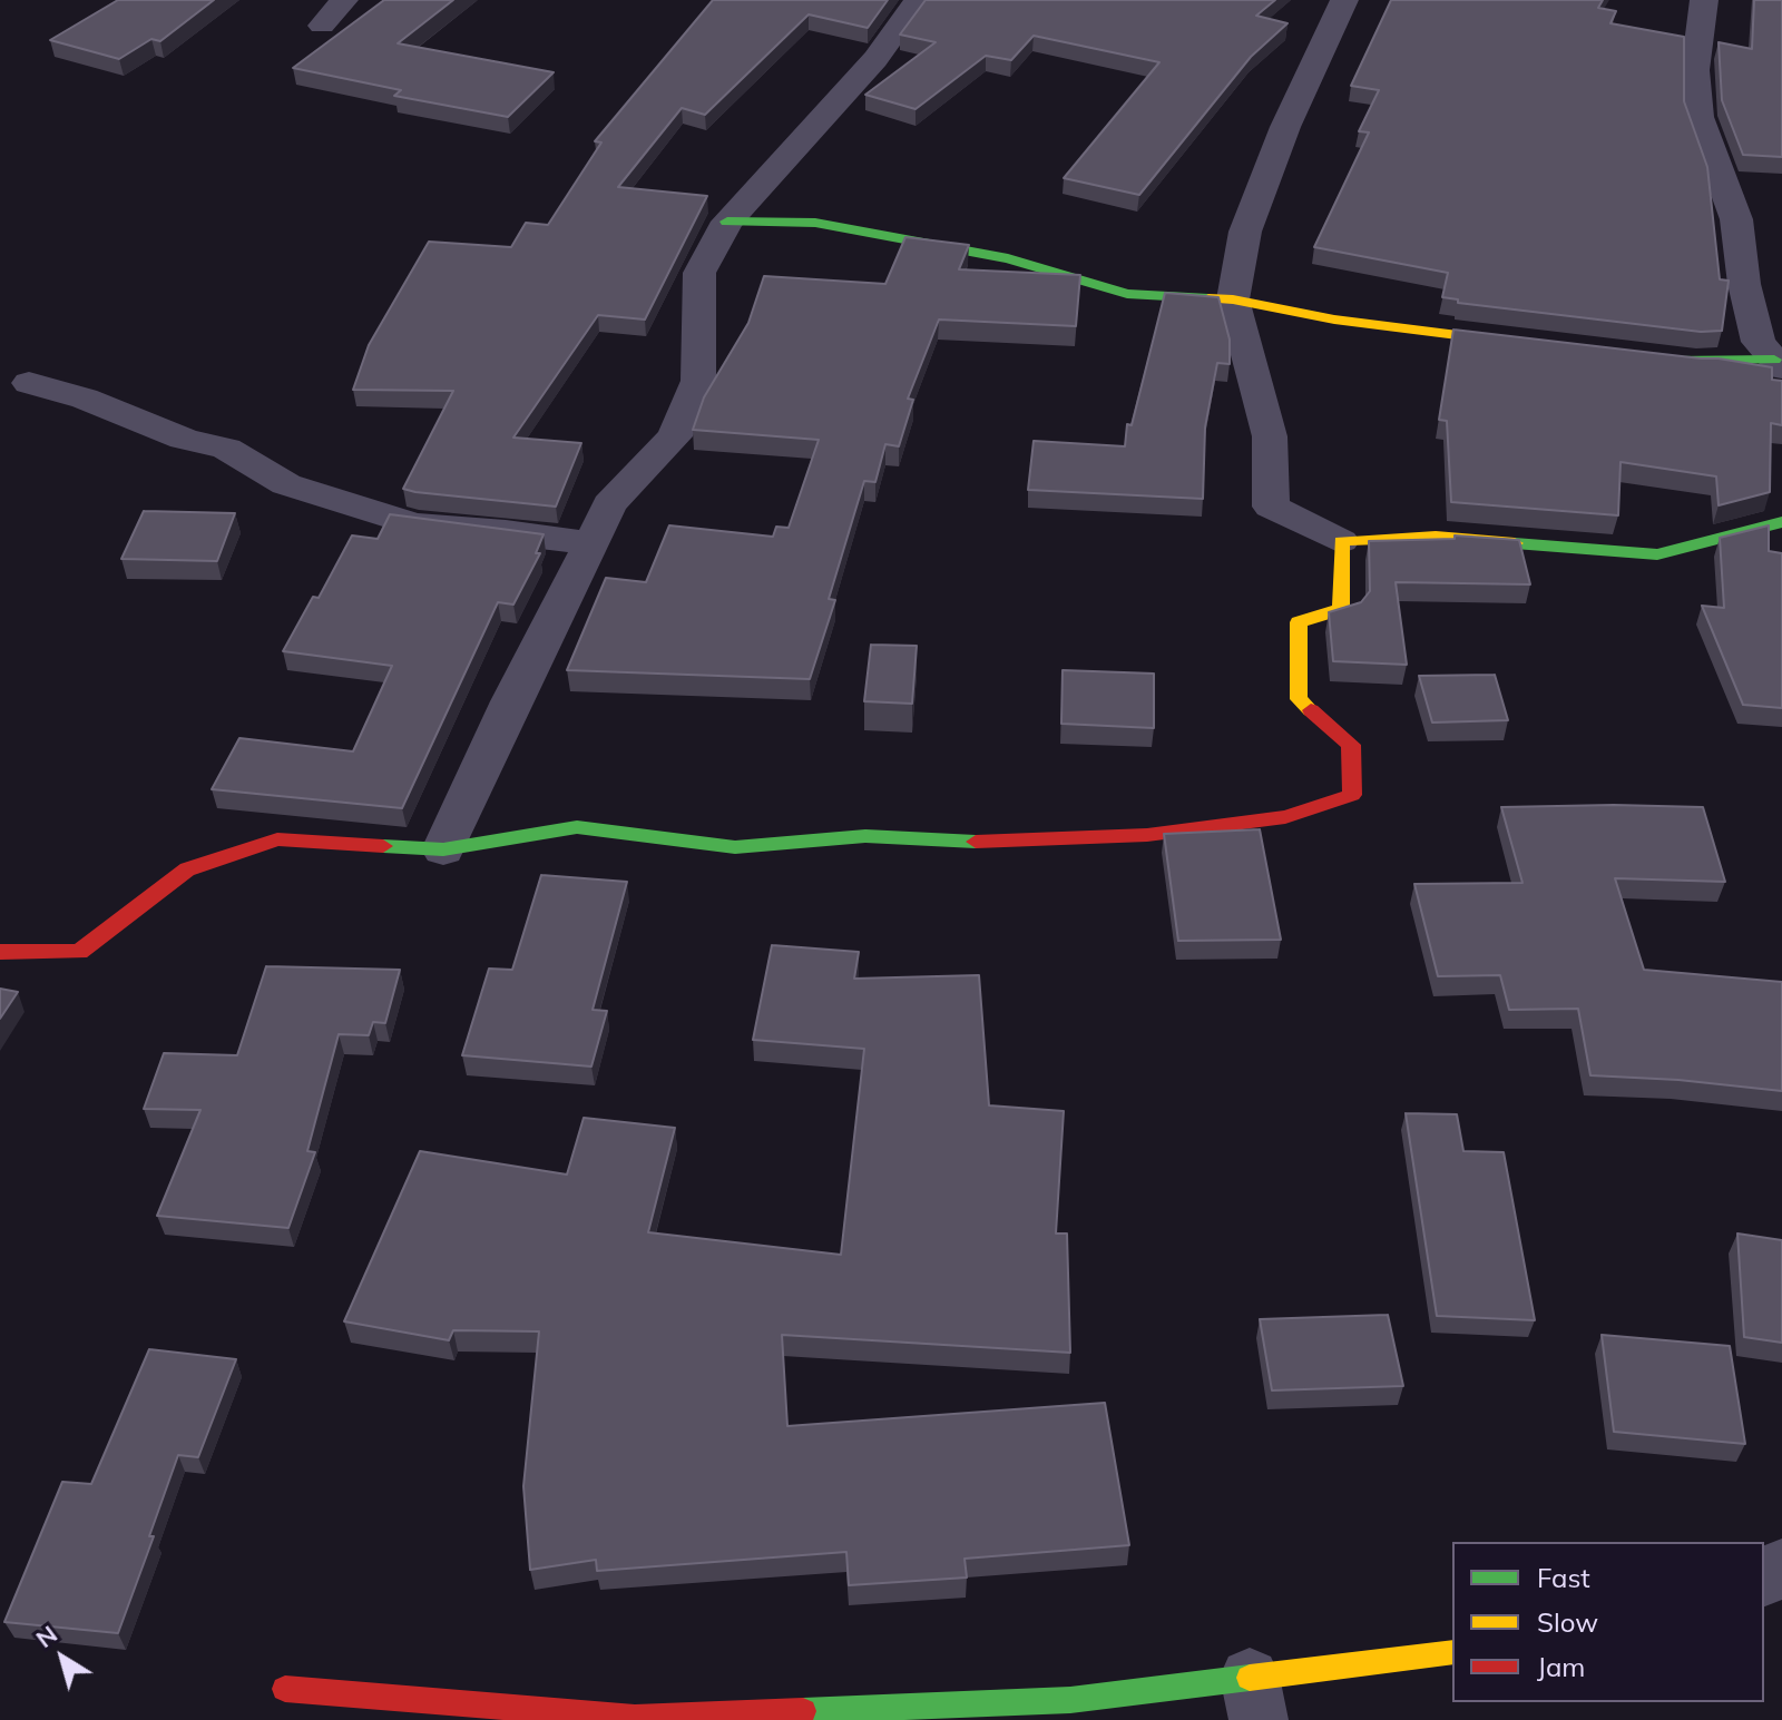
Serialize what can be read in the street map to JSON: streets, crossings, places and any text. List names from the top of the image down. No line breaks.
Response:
{"legend":["Fast","Slow","Jam"],"north":"top left"}
